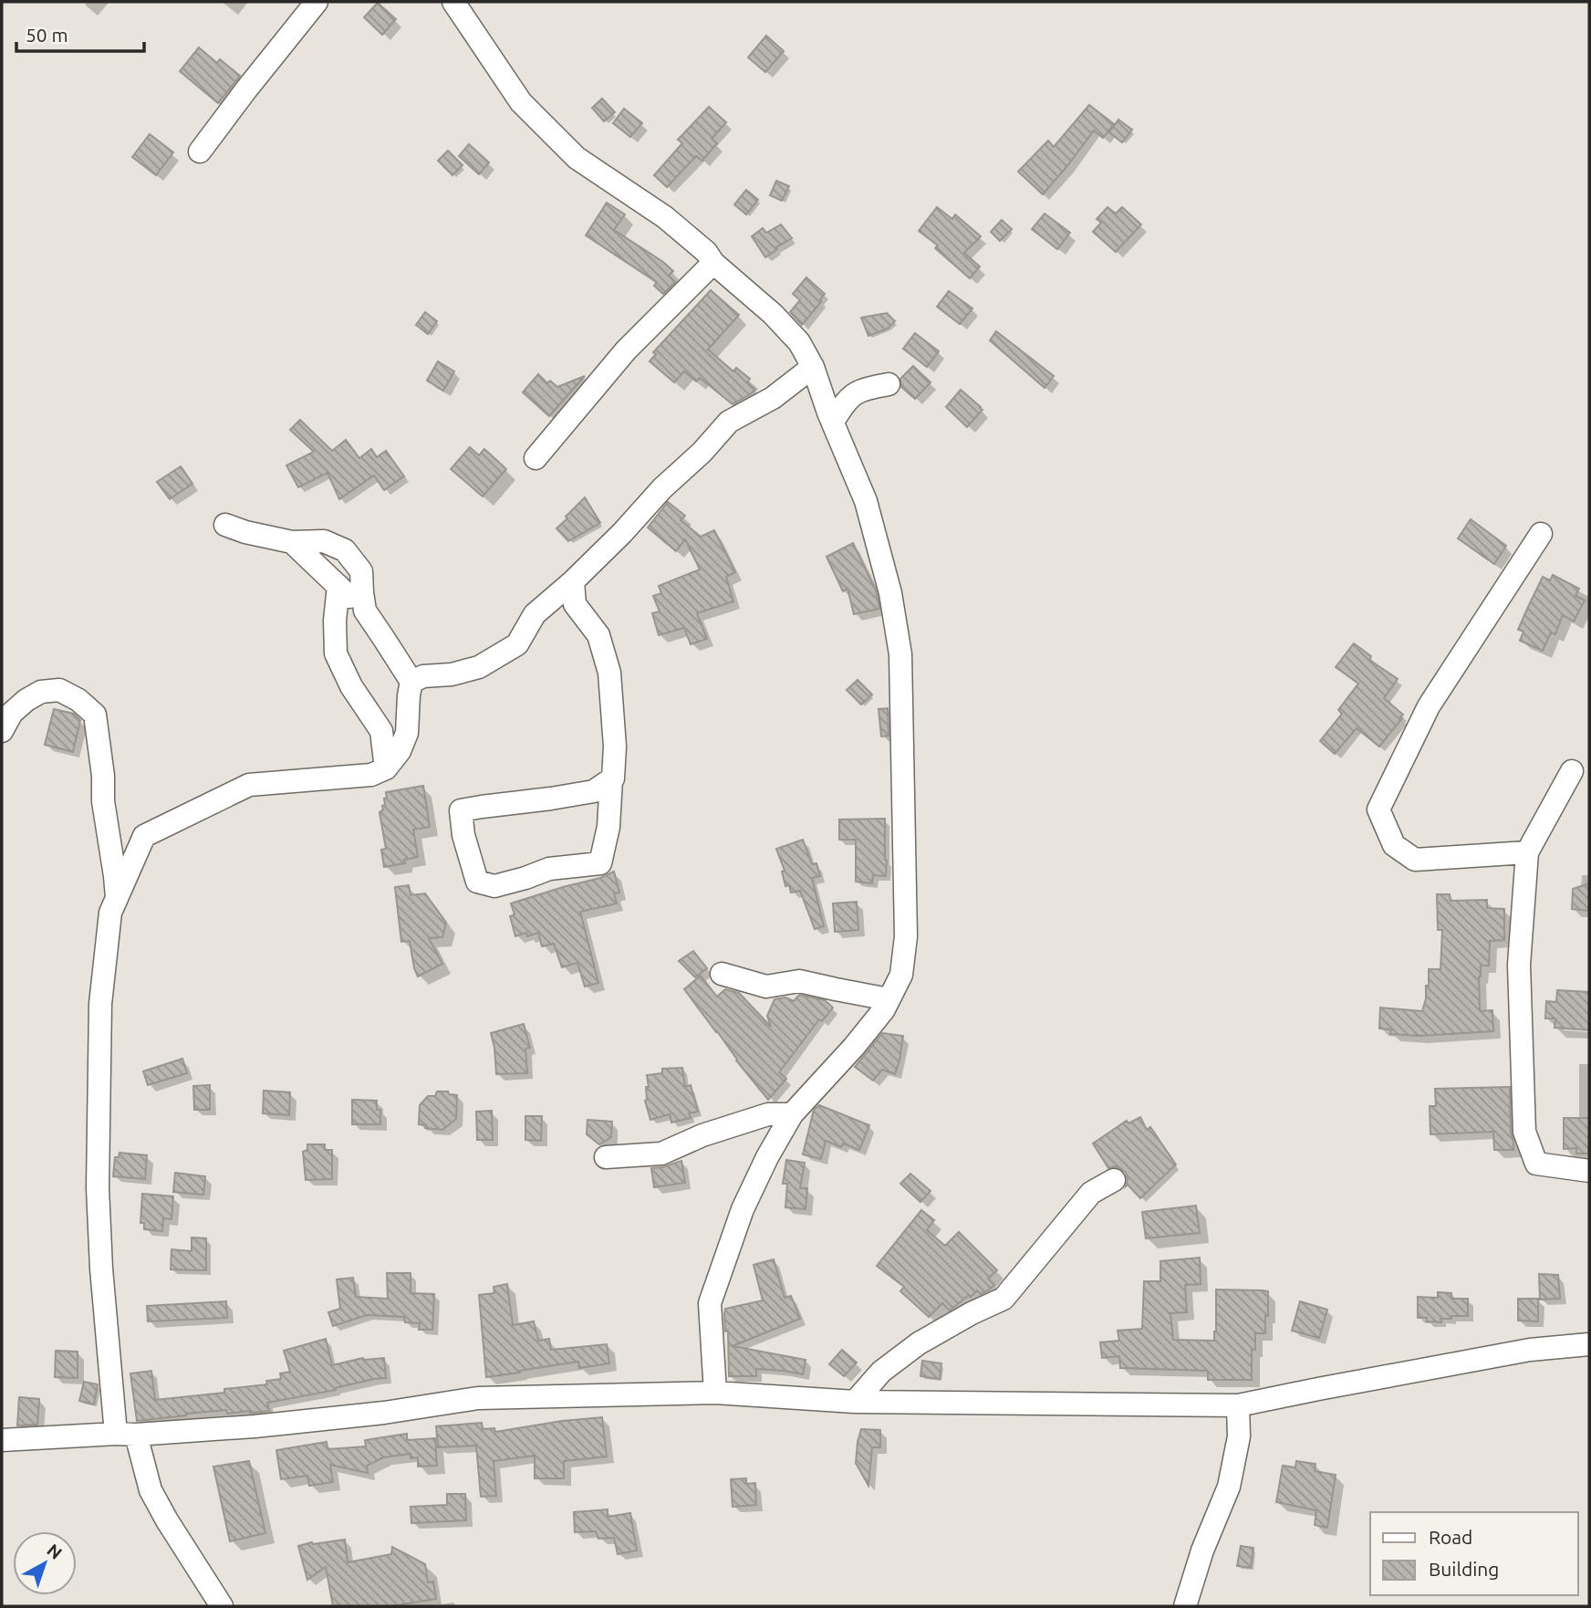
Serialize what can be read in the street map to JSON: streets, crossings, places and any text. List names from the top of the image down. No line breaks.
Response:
{"legend":["Road","Building"],"scale_bar":"50 m","north":"top right"}
